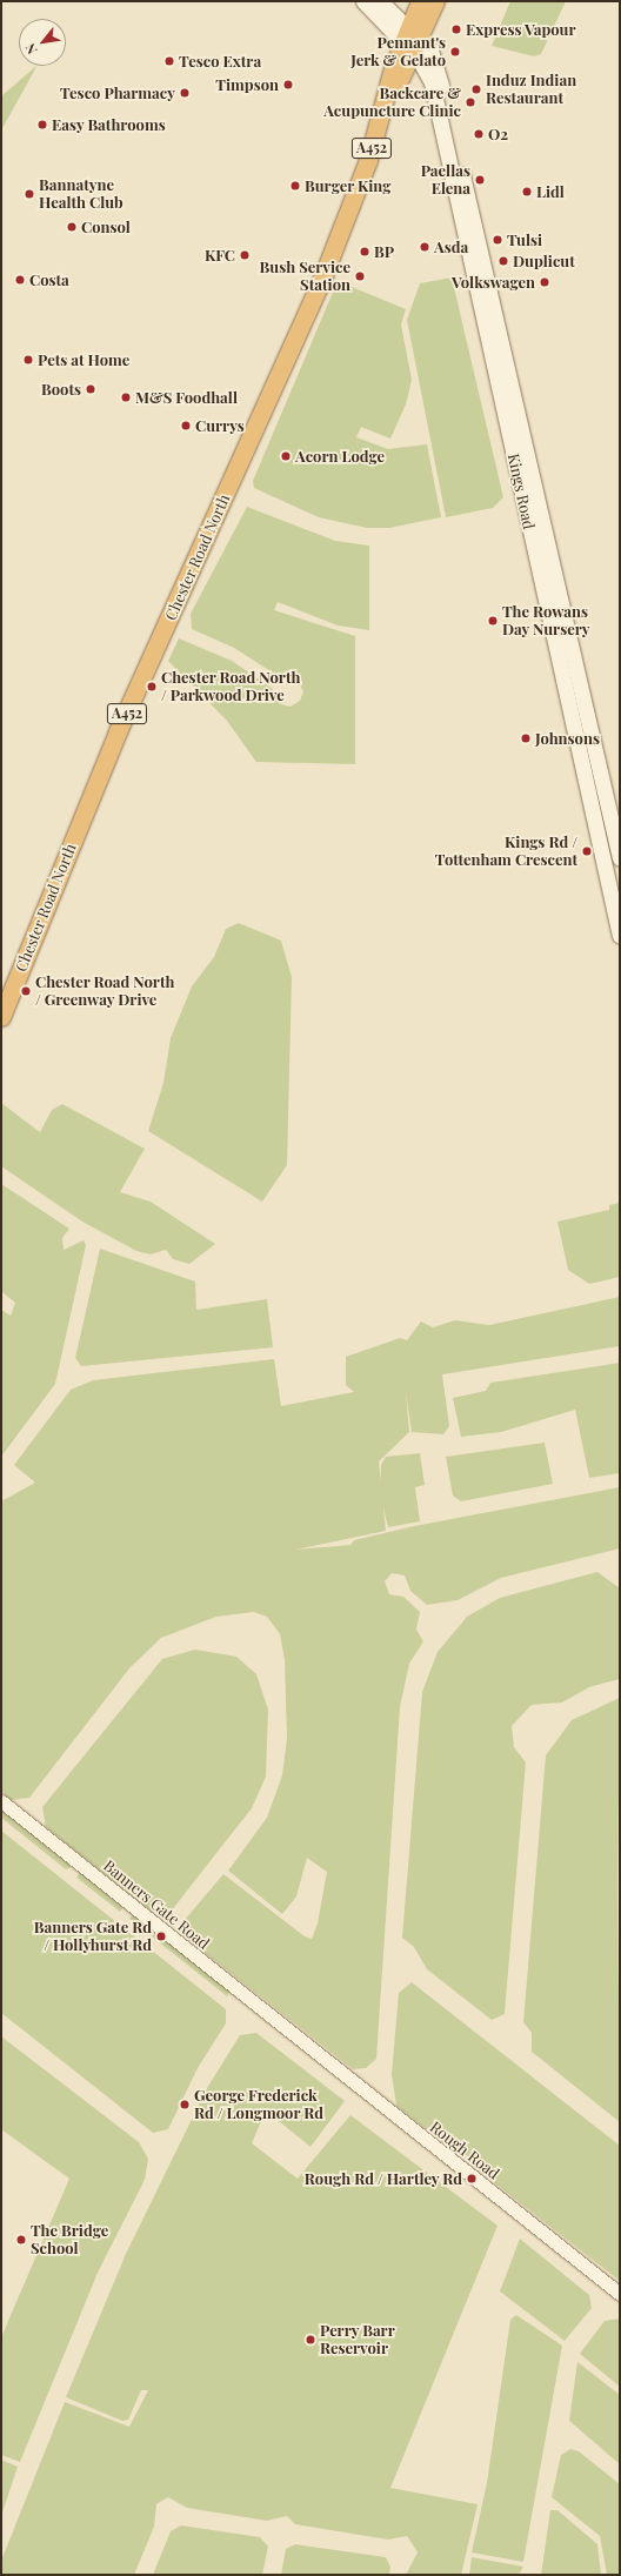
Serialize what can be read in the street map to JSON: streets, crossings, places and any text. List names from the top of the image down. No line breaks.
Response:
{"streets":{"highway":["A452","Chester Road North"],"main road":["Kings Road"],"street":["Banners Gate Road","Rough Road"]},"crossings":[["A452","Kings Road"],["A452","Chester Road North"],["Kings Road","Chester Road North"],["Banners Gate Road","Rough Road"]],"places":["Express Vapour","Pennant's Jerk & Gelato","Tesco Extra","Timpson","Induz Indian Restaurant","Tesco Pharmacy","Backcare & Acupuncture Clinic","Easy Bathrooms","O2","Paellas Elena","Burger King","Lidl","Bannatyne Health Club","Consol","Tulsi","Asda","BP","KFC","Duplicut","Bush Service Station","Costa","Volkswagen","Pets at Home","Boots","M&S Foodhall","Currys","Acorn Lodge","The Rowans Day Nursery","Chester Road North / Parkwood Drive","Johnsons","Kings Rd / Tottenham Crescent","Chester Road North / Greenway Drive","Banners Gate Rd / Hollyhurst Rd","George Frederick Rd / Longmoor Rd","Rough Rd / Hartley Rd","The Bridge School","Perry Barr Reservoir"],"north":"bottom left"}
